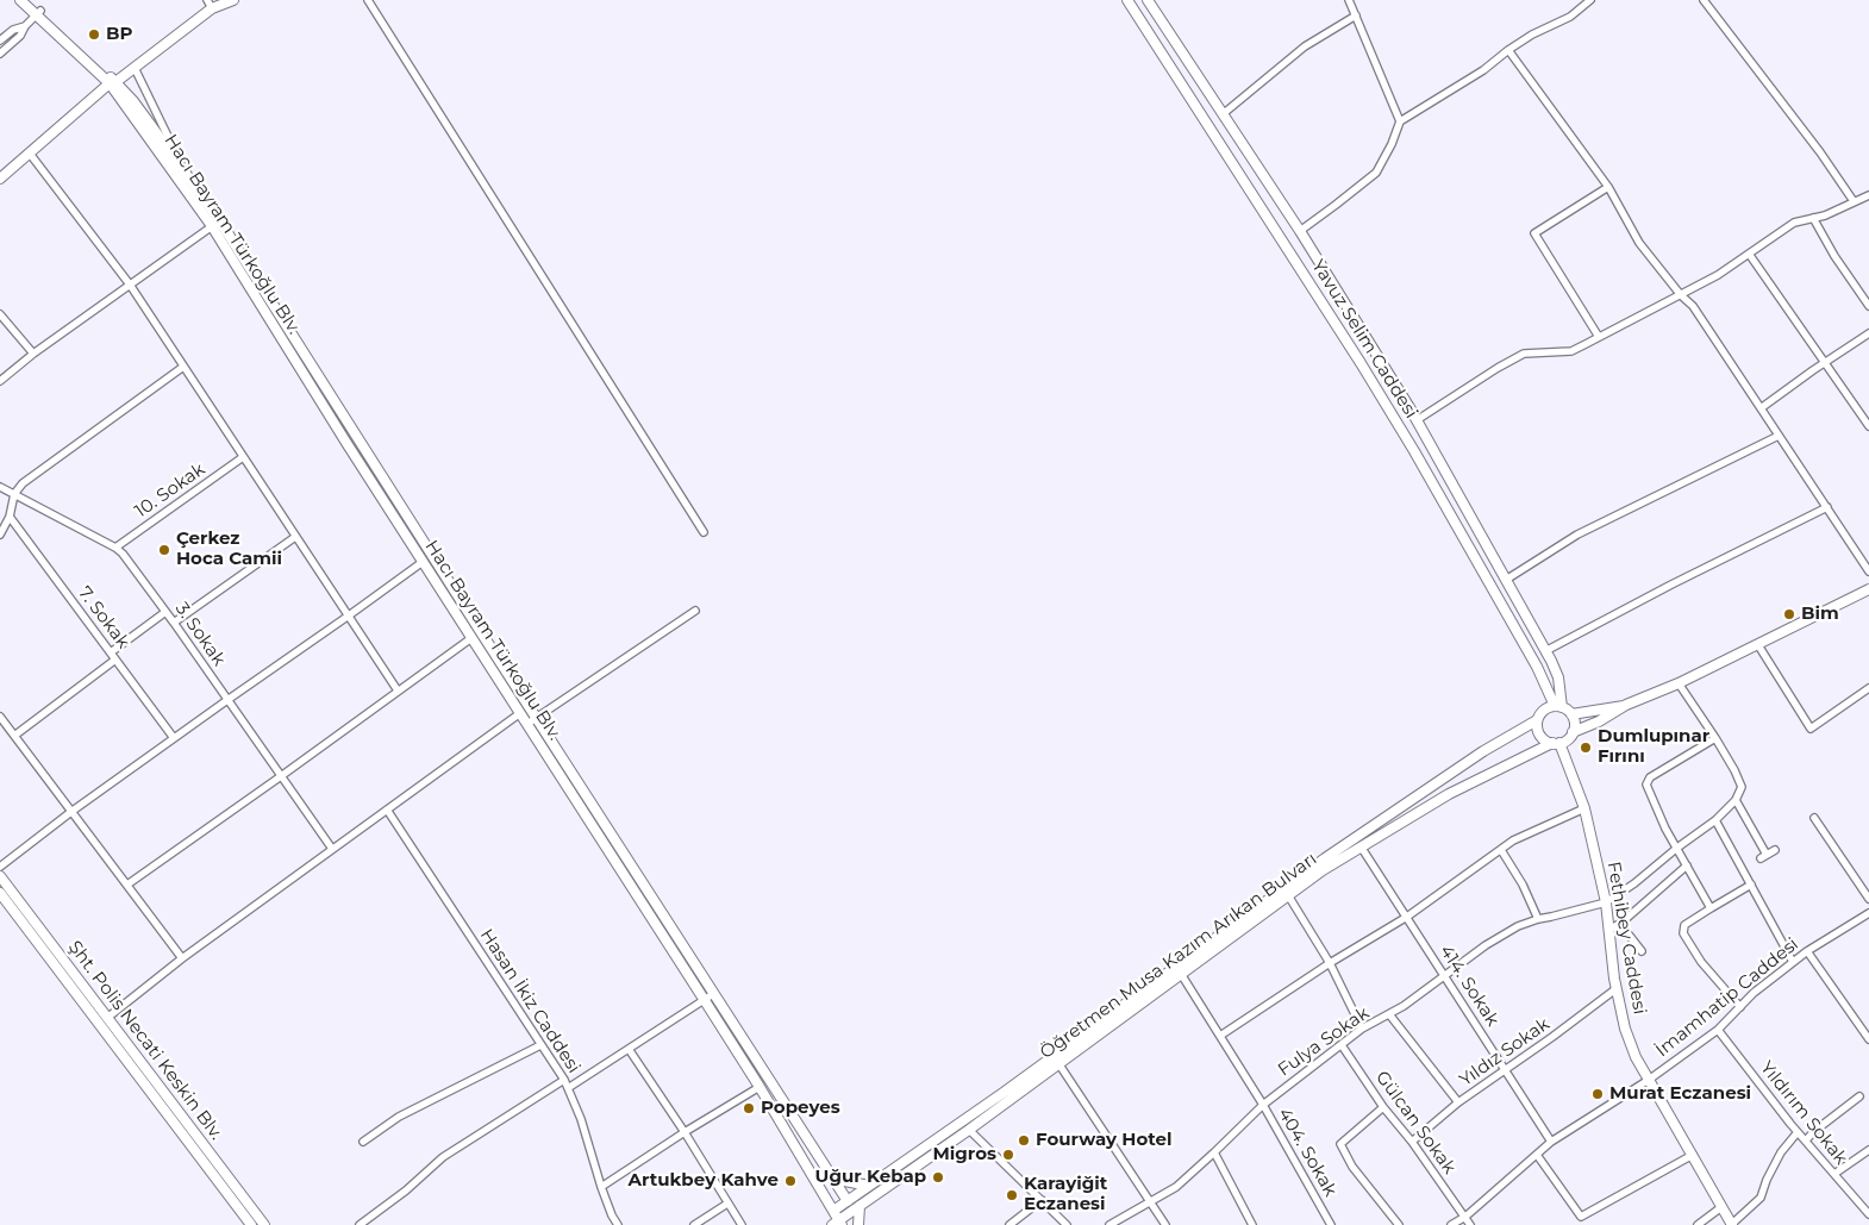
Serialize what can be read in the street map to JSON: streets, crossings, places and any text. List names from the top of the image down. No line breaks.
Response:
{"streets":{"street":["Hacı Bayram Türkoğlu Blv.","Yavuz Selim Caddesi","10. Sokak","7. Sokak","3. Sokak","Fethibey Caddesi","Öğretmen Musa Kazım Arıkan Bulvarı","414. Sokak","İmamhatip Caddesi","Hasan İkiz Caddesi","Şht. Polis Necati Keskin Blv.","Fulya Sokak","Yıldız Sokak","Yıldırım Sokak","Gülcan Sokak","404. Sokak"]},"crossings":[["Hacı Bayram Türkoğlu Blv.","Öğretmen Musa Kazım Arıkan Bulvarı"],["Yavuz Selim Caddesi","Fethibey Caddesi"],["Yavuz Selim Caddesi","Öğretmen Musa Kazım Arıkan Bulvarı"],["10. Sokak","3. Sokak"],["Fethibey Caddesi","Öğretmen Musa Kazım Arıkan Bulvarı"],["Fethibey Caddesi","İmamhatip Caddesi"],["Fethibey Caddesi","Fulya Sokak"],["Fethibey Caddesi","Yıldız Sokak"],["Öğretmen Musa Kazım Arıkan Bulvarı","414. Sokak"],["Öğretmen Musa Kazım Arıkan Bulvarı","404. Sokak"],["414. Sokak","İmamhatip Caddesi"],["414. Sokak","Fulya Sokak"],["414. Sokak","Yıldız Sokak"],["İmamhatip Caddesi","Yıldırım Sokak"],["İmamhatip Caddesi","Gülcan Sokak"],["Fulya Sokak","Gülcan Sokak"],["Fulya Sokak","404. Sokak"],["Yıldız Sokak","Gülcan Sokak"]],"places":["BP","Çerkez Hoca Camii","Bim","Dumlupınar Fırını","Murat Eczanesi","Popeyes","Fourway Hotel","Migros","Uğur Kebap","Artukbey Kahve","Karayiğit Eczanesi"]}
